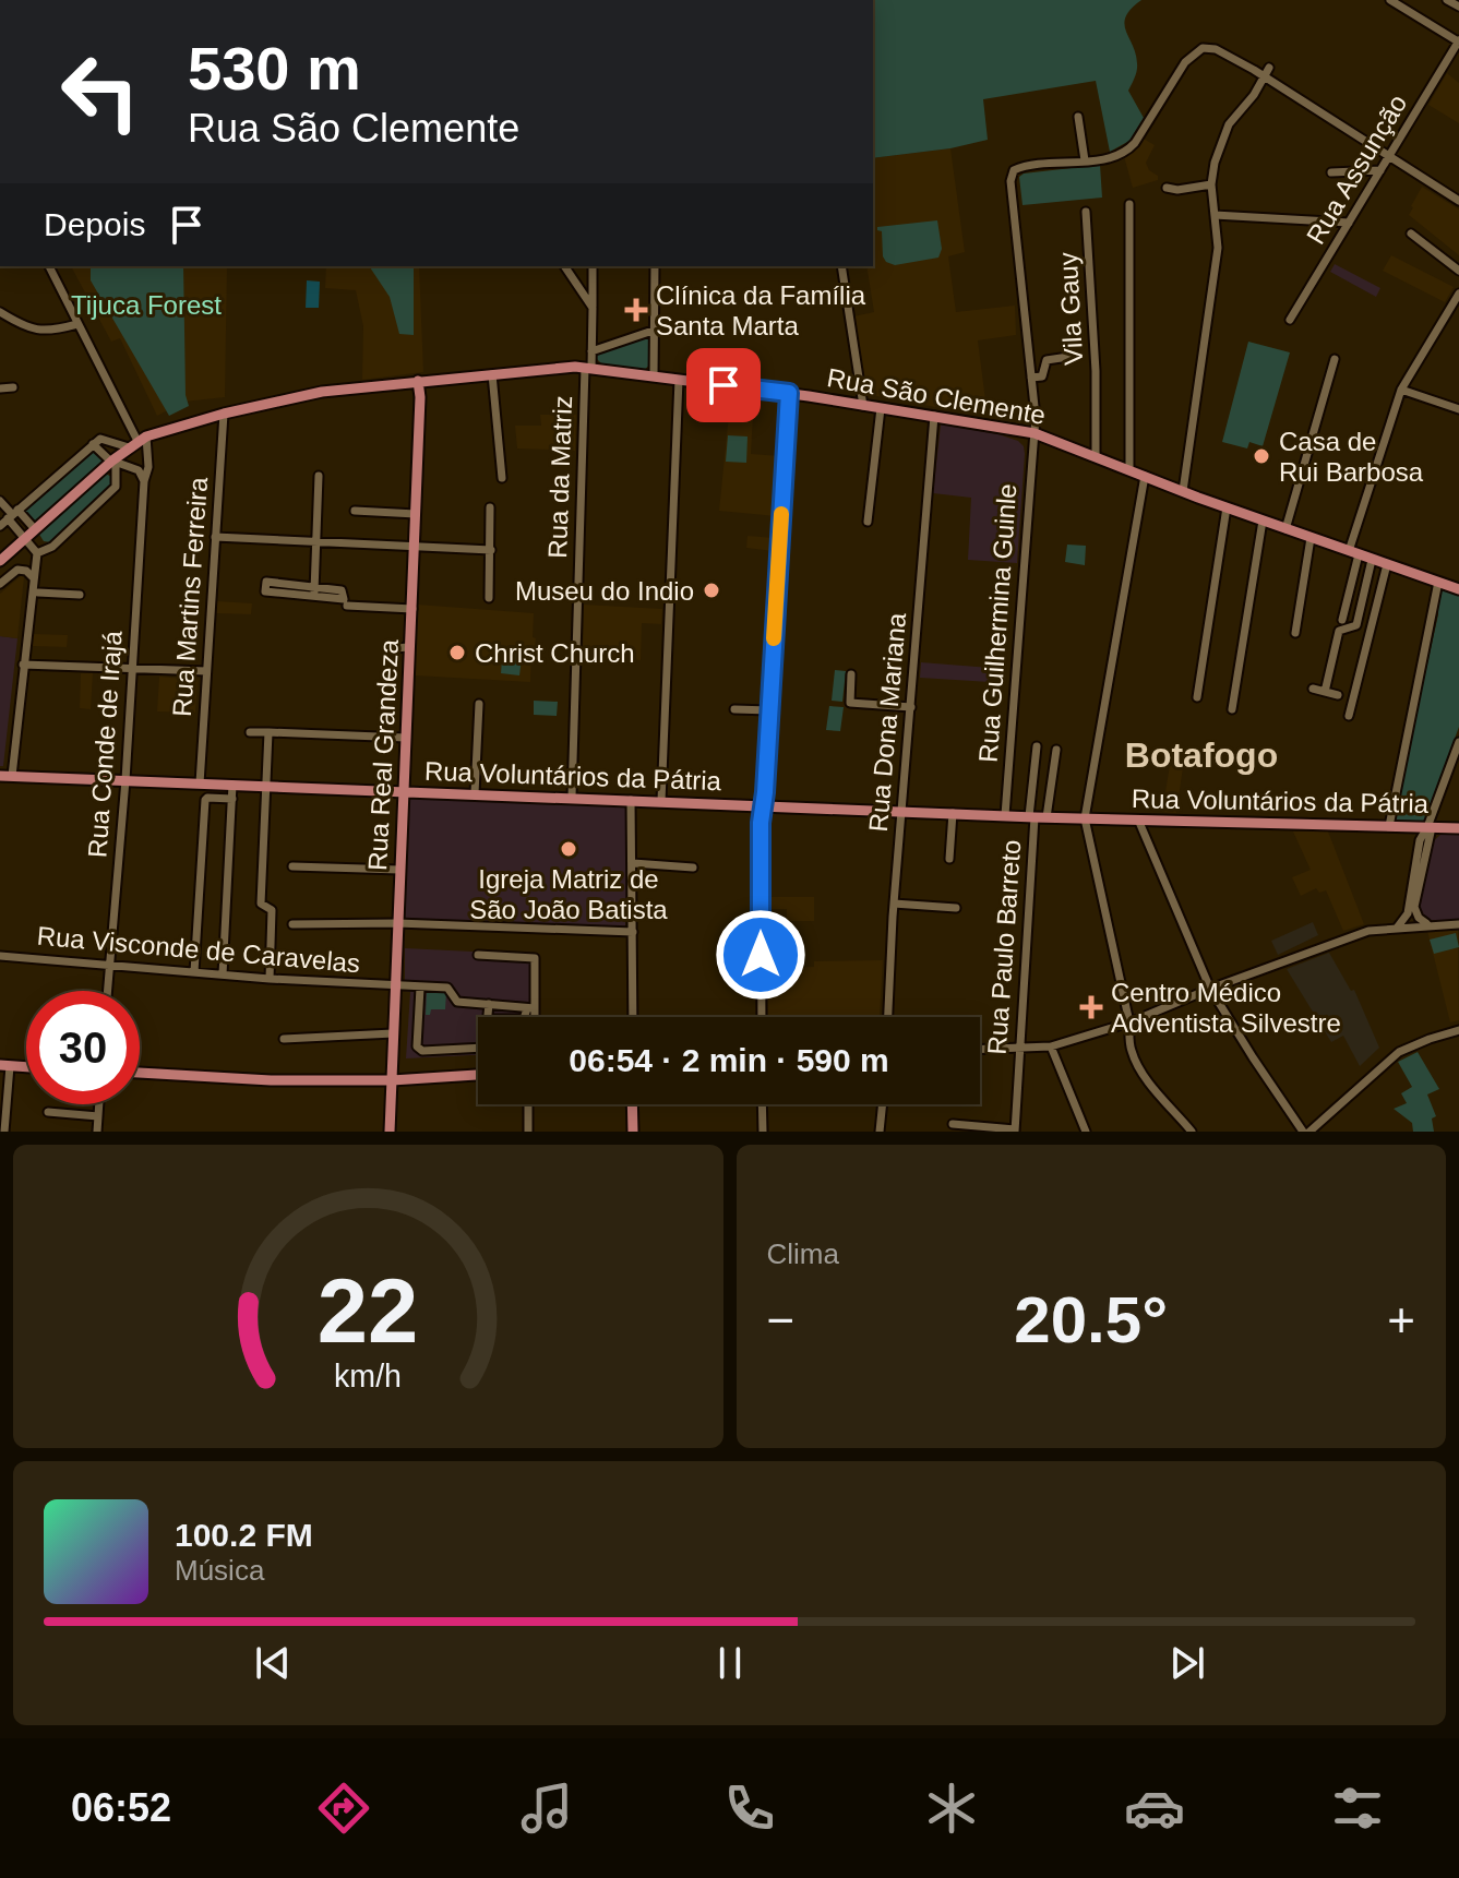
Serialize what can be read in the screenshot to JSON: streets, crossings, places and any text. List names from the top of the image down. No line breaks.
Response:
{"streets":{"main road":["Rua São Clemente","Rua Real Grandeza","Rua Voluntários da Pátria"],"street":["Rua Assunção","Vila Gauy","Rua da Matriz","Rua Martins Ferreira","Rua Guilhermina Guinle","Rua Dona Mariana","Rua Conde de Irajá","Rua Paulo Barreto","Rua Visconde de Caravelas"]},"crossings":[["Vila Gauy","Rua São Clemente"],["Rua São Clemente","Rua da Matriz"],["Rua São Clemente","Rua Martins Ferreira"],["Rua São Clemente","Rua Guilhermina Guinle"],["Rua São Clemente","Rua Dona Mariana"],["Rua São Clemente","Rua Conde de Irajá"],["Rua São Clemente","Rua Real Grandeza"],["Rua da Matriz","Rua Voluntários da Pátria"],["Rua Martins Ferreira","Rua Voluntários da Pátria"],["Rua Guilhermina Guinle","Rua Voluntários da Pátria"],["Rua Dona Mariana","Rua Voluntários da Pátria"],["Rua Conde de Irajá","Rua Voluntários da Pátria"],["Rua Conde de Irajá","Rua Visconde de Caravelas"],["Rua Real Grandeza","Rua Voluntários da Pátria"],["Rua Real Grandeza","Rua Visconde de Caravelas"],["Rua Voluntários da Pátria","Rua Paulo Barreto"]],"districts":["Botafogo"],"parks":["Tijuca Forest"],"places":{"health":["Clínica da Família Santa Marta","Centro Médico Adventista Silvestre"],"other":["Casa de Rui Barbosa","Museu do Indio","Christ Church","Igreja Matriz de São João Batista"]},"page":{"turn":["530 m","Rua São Clemente"],"then":"Depois","limit":"30","trip":"06:54 · 2 min · 590 m","tile":"Clima","heat":["−","20.5°","+"],"song":["100.2 FM","Música"],"tabs":"06:52","gauge":["22","km/h"]}}
